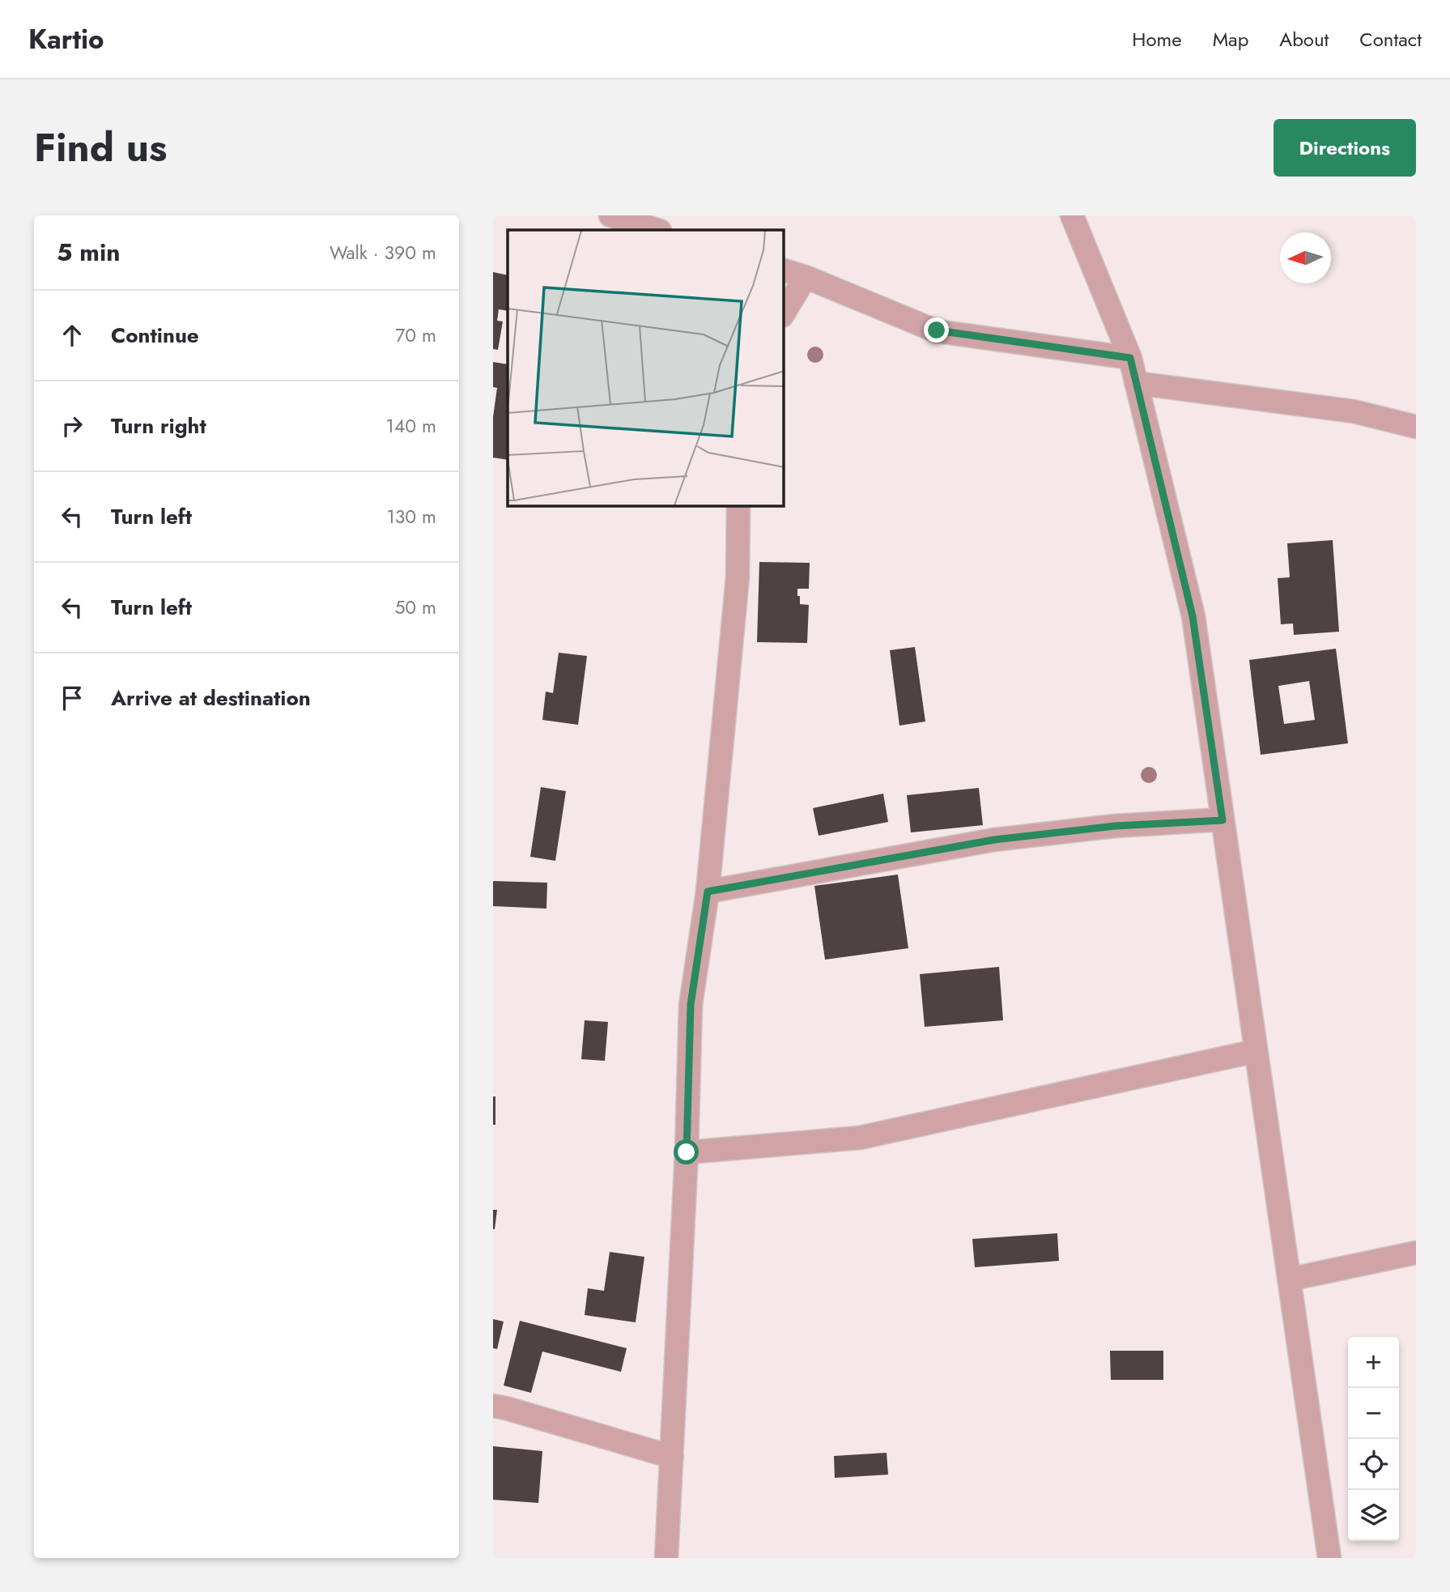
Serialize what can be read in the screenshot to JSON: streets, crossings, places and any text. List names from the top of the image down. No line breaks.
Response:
{"north":"left","page":{"header":"Kartio","nav":["Home","Map","About","Contact"],"title":"Find us","buttons":"Directions","heading":["5 min","Walk · 390 m"],"list":[["Continue","70 m"],["Turn right","140 m"],["Turn left","130 m"],["Turn left","50 m"],"Arrive at destination"],"map_buttons":["+","−"]}}
